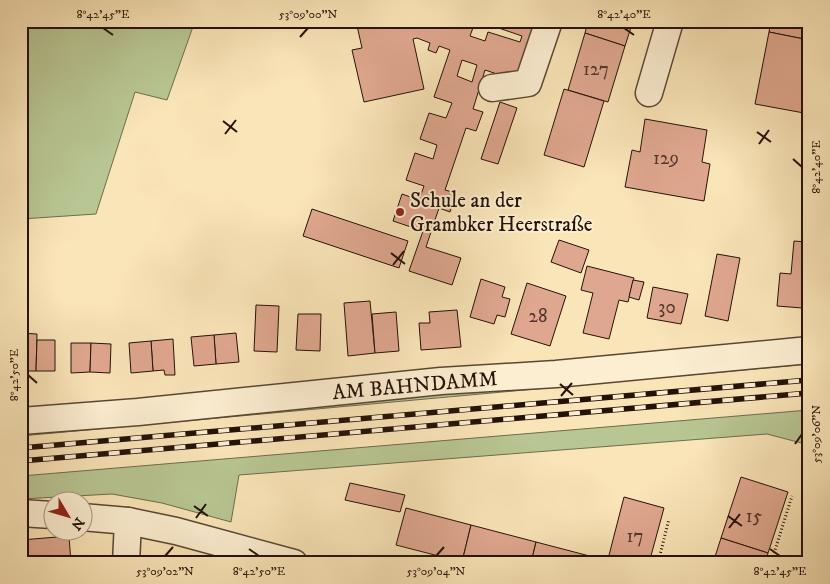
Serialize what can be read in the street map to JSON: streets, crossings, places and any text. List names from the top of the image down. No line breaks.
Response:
{"streets":{"street":["AM BAHNDAMM"]},"places":["Schule an der Grambker Heerstraße"],"house_numbers":["127","129","30","28","15","17"],"north":"bottom right","coordinates":["8°42'45\"E","53°09'00\"N","8°42'40\"E","8°42'50\"E","53°09'06\"N","53°09'02\"N","53°09'04\"N"]}
